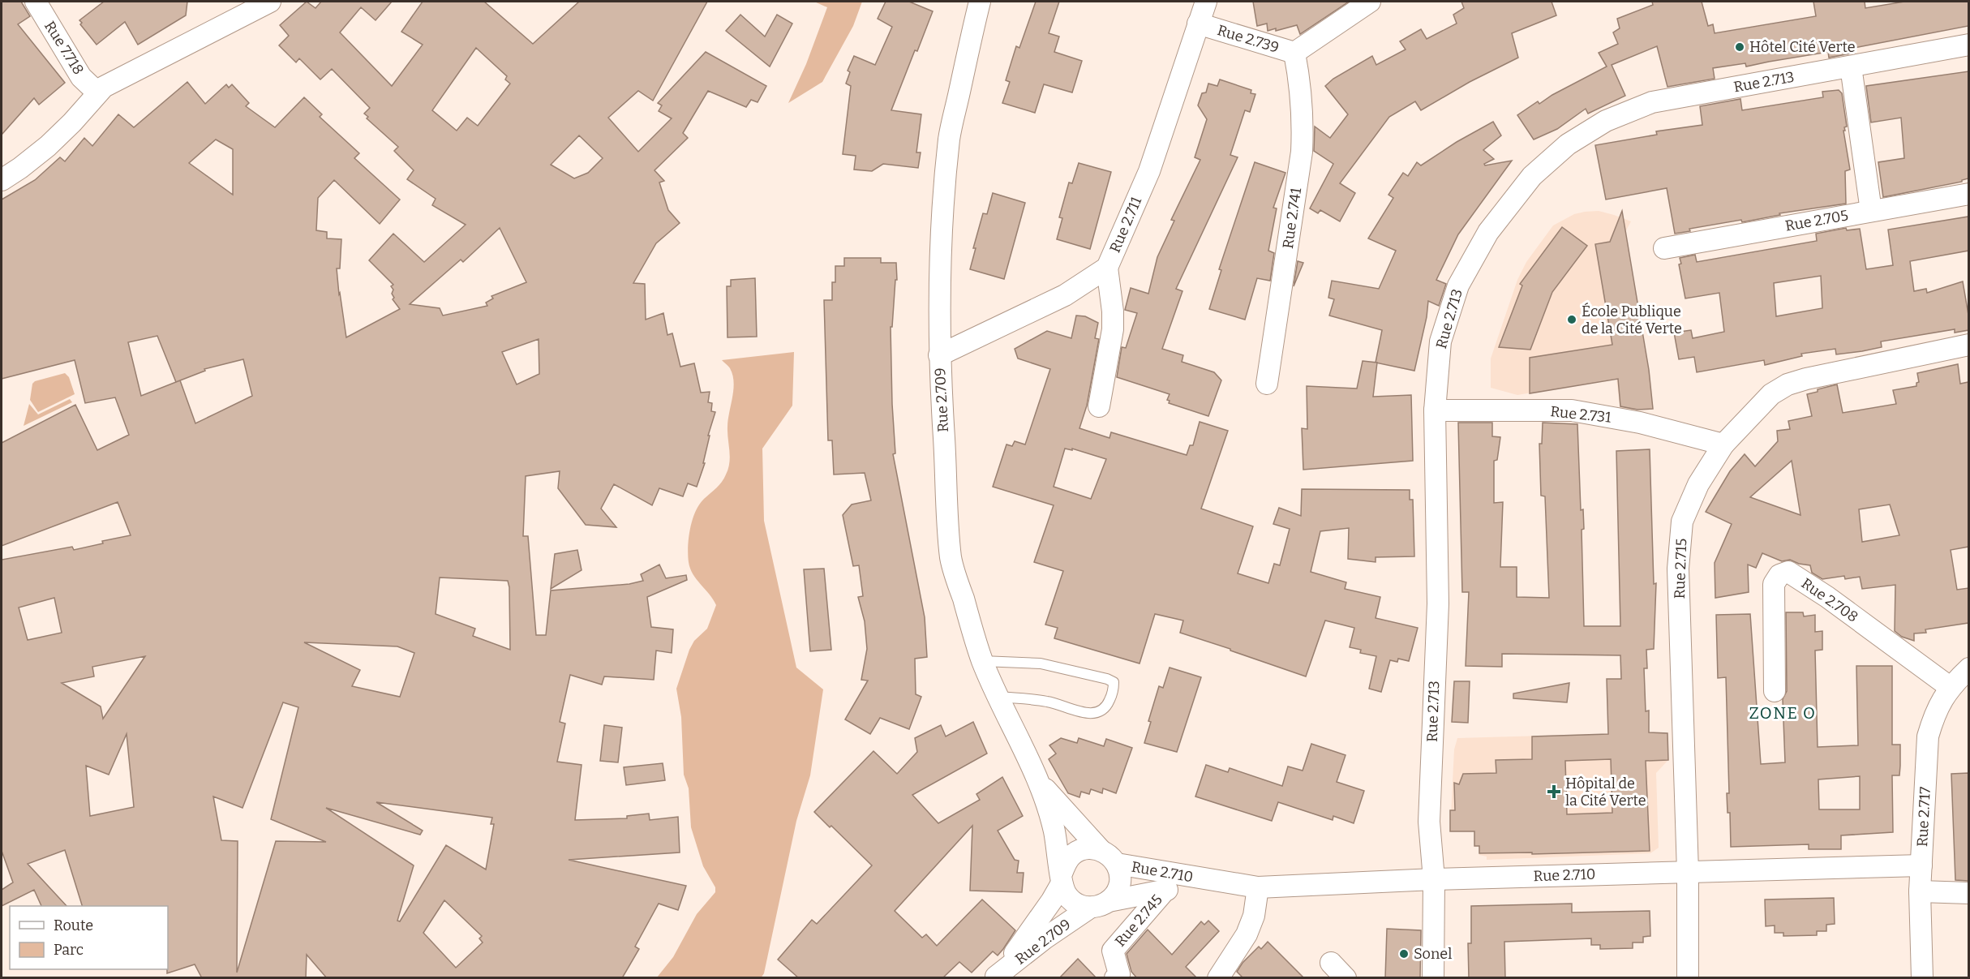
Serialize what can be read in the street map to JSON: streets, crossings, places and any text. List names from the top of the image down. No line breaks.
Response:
{"streets":{"street":["Rue 2.739","Rue 7.718","Rue 2.713","Rue 2.741","Rue 2.705","Rue 2.711","Rue 2.709","Rue 2.731","Rue 2.715","Rue 2.708","Rue 2.717","Rue 2.710","Rue 2.745"]},"crossings":[["Rue 2.739","Rue 2.741"],["Rue 2.739","Rue 2.711"],["Rue 2.713","Rue 2.731"],["Rue 2.713","Rue 2.710"],["Rue 2.711","Rue 2.709"],["Rue 2.709","Rue 2.710"],["Rue 2.731","Rue 2.715"],["Rue 2.715","Rue 2.710"],["Rue 2.708","Rue 2.717"],["Rue 2.717","Rue 2.710"],["Rue 2.710","Rue 2.745"]],"districts":["ZONE O"],"places":{"other":["Hôtel Cité Verte","École Publique de la Cité Verte","Sonel"],"health":["Hôpital de la Cité Verte"]},"legend":["Route","Parc"]}
